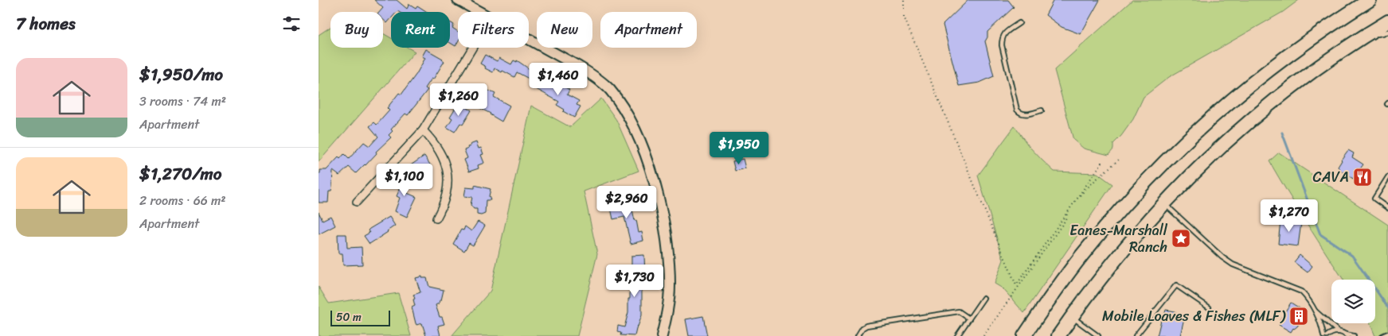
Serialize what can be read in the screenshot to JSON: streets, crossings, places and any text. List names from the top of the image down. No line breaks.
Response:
{"places":{"restaurant":["CAVA"],"place":["Eanes-Marshall Ranch"],"building":["Mobile Loaves & Fishes (MLF)"]},"scale_bar":"50 m","page":{"heading":"7 homes","chip":["Buy","Rent","Filters","New","Apartment"],"list":[{"name":"$1,950/mo","note":"3 rooms · 74 m² · Apartment"},{"name":"$1,270/mo","note":"2 rooms · 66 m² · Apartment"}],"price":["$1,460","$1,260","$1,950","$1,100","$2,960","$1,270","$1,730"],"scale":"50 m"}}
